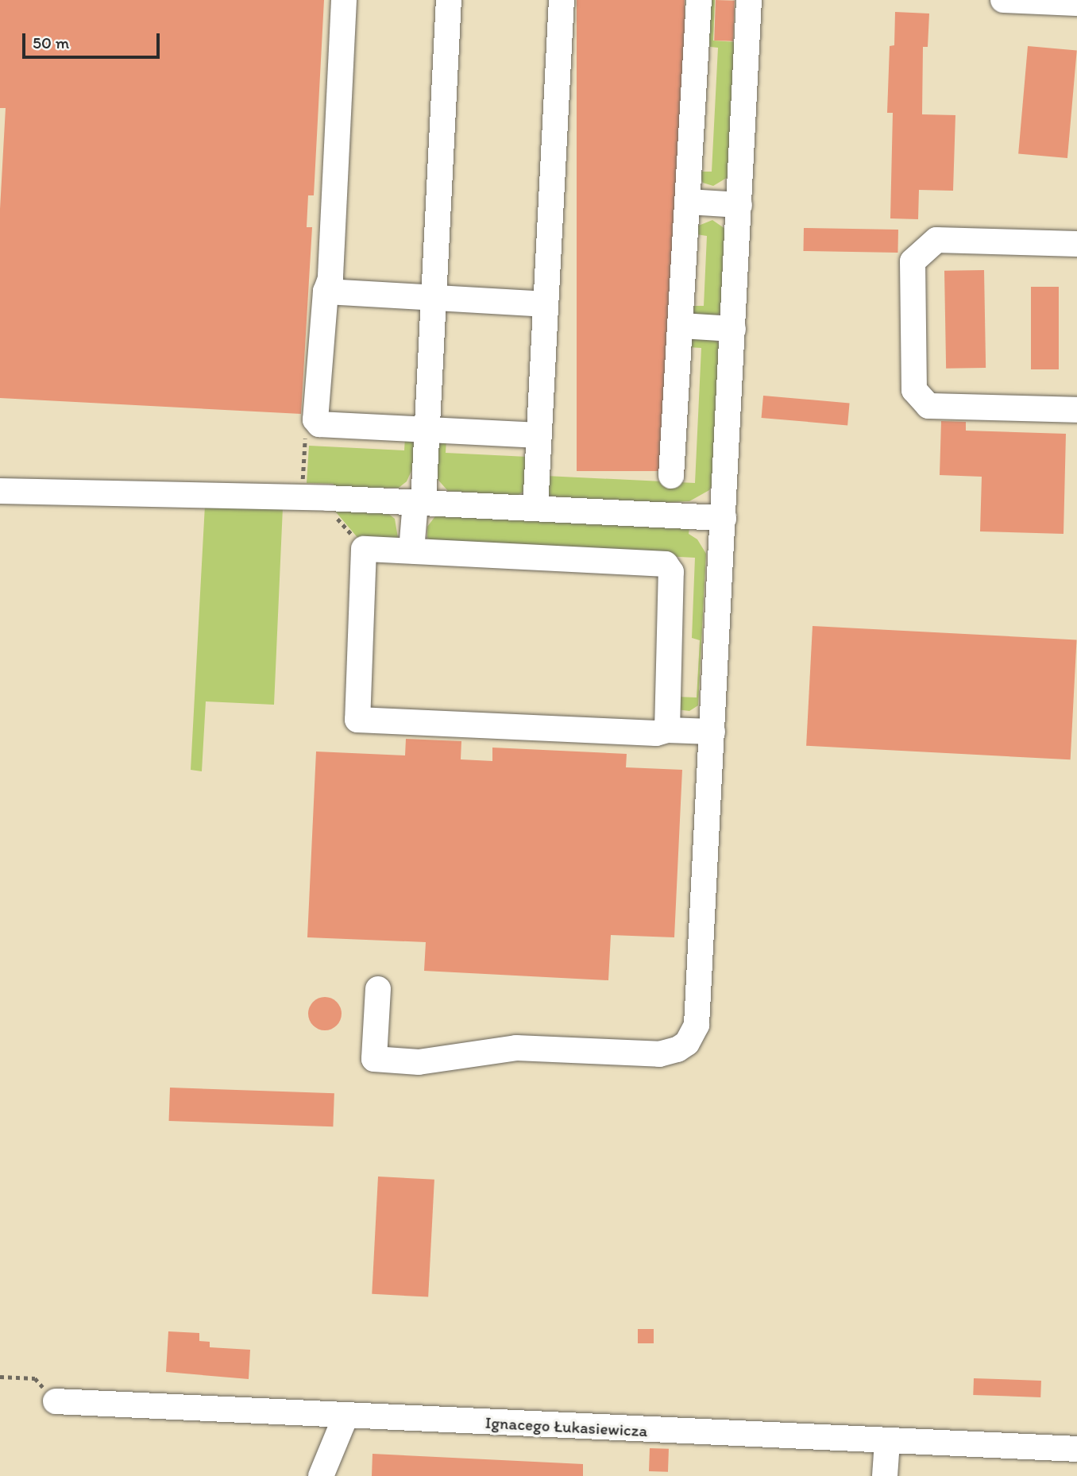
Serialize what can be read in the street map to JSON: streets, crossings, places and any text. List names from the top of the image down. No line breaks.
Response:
{"streets":{"street":["Ignacego Łukasiewicza"]},"scale_bar":"50 m"}
